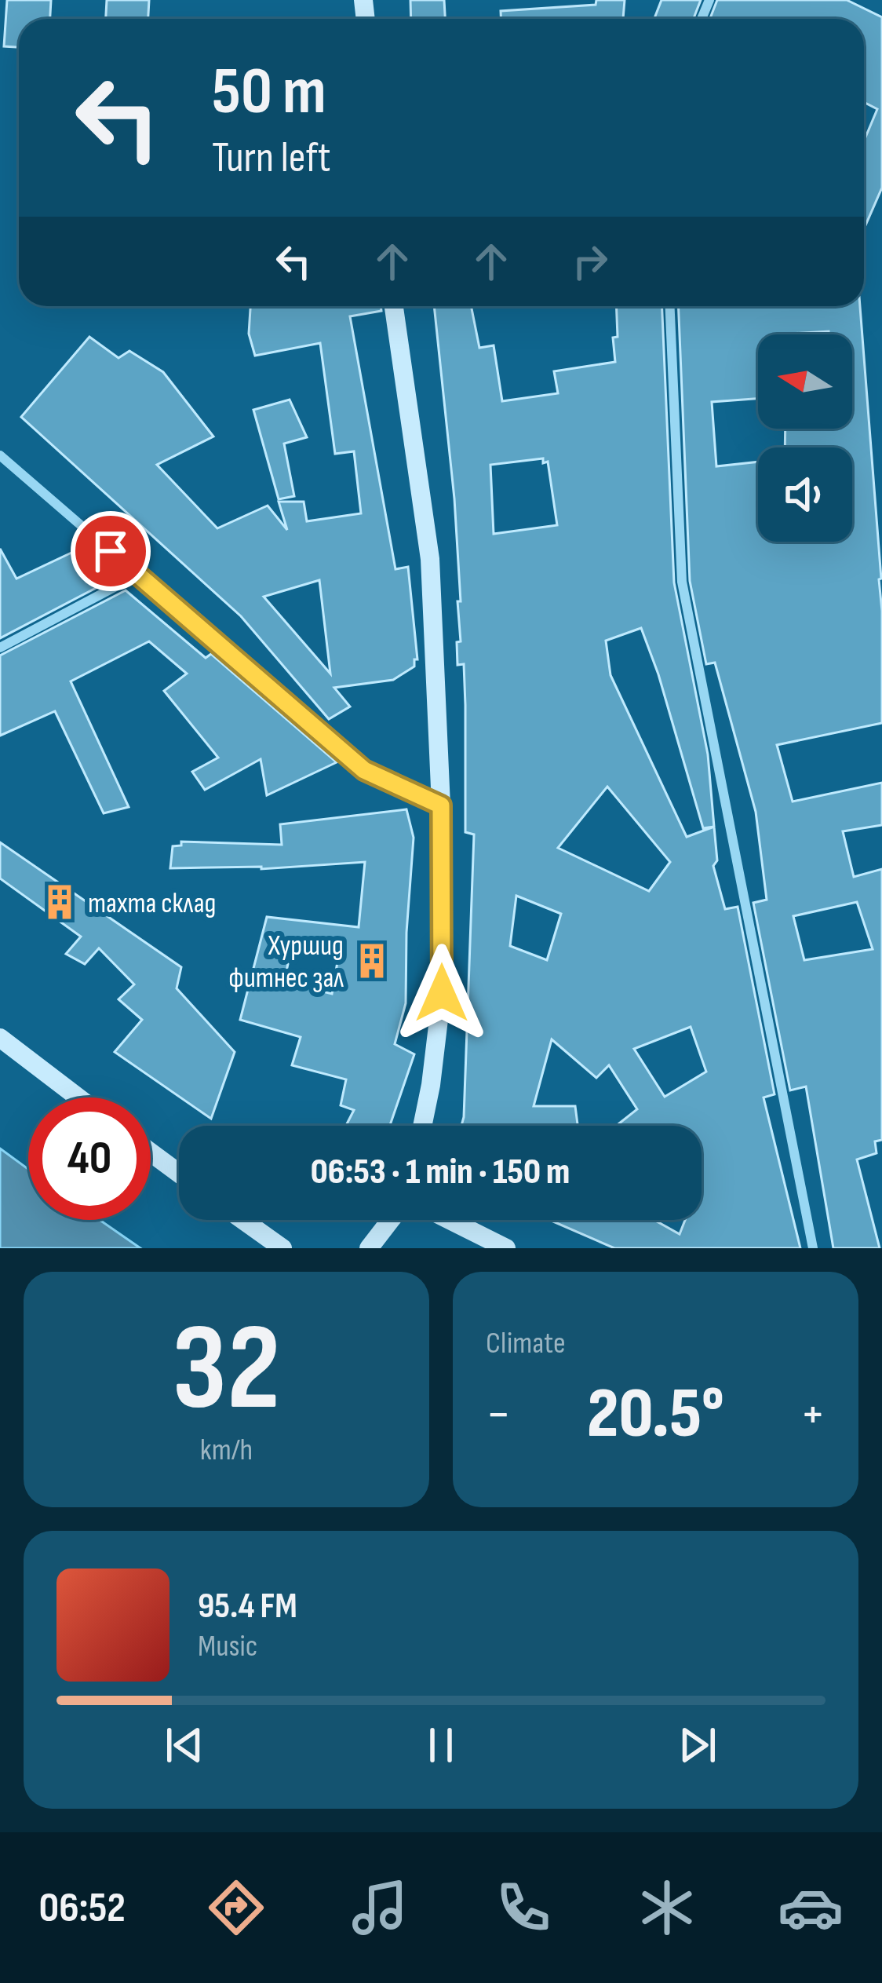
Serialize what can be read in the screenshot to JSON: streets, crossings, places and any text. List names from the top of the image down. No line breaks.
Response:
{"places":{"building":["тахта склад","Хуршид фитнес зал"]},"north":"left","page":{"turn":["50 m","Turn left"],"limit":"40","trip":"06:53 · 1 min · 150 m","tile":[["32","km/h"],"Climate"],"heat":["−","20.5°","+"],"song":["95.4 FM","Music"],"tabs":"06:52"}}
